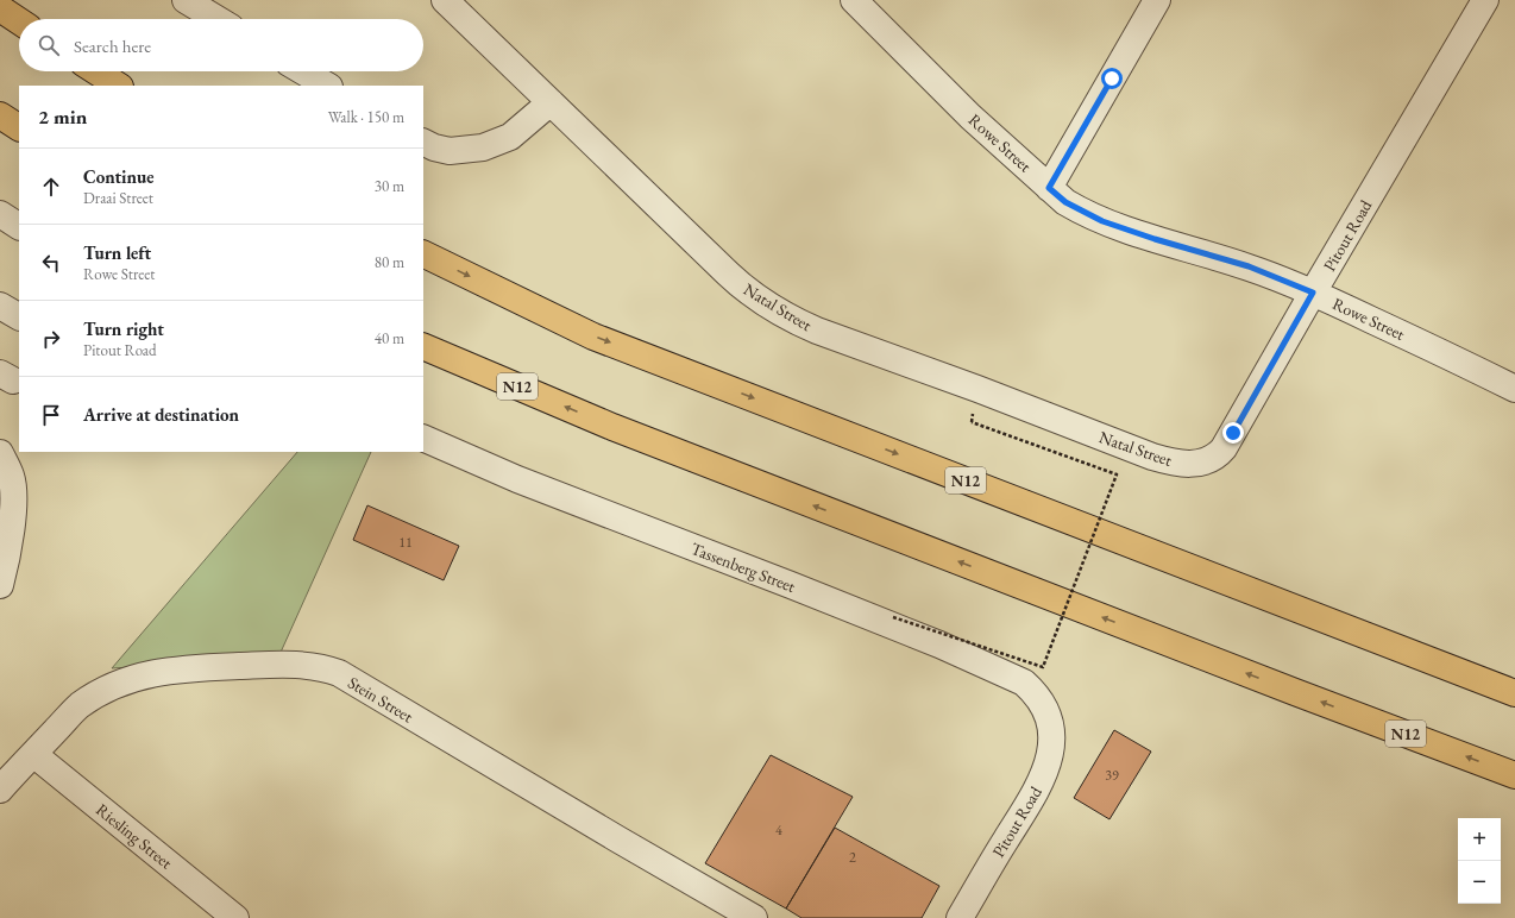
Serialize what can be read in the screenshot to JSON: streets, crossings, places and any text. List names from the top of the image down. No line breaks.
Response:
{"streets":{"highway":["N12"],"street":["Rowe Street","Pitout Road","Natal Street","Tassenberg Street","Stein Street","Riesling Street"]},"crossings":[["Rowe Street","Pitout Road"],["Pitout Road","Natal Street"],["Pitout Road","Tassenberg Street"],["Stein Street","Riesling Street"]],"house_numbers":["11","39","4","2"],"page":{"search":"Search here","heading":["2 min","Walk · 150 m"],"list":[["Continue","Draai Street","30 m"],["Turn left","Rowe Street","80 m"],["Turn right","Pitout Road","40 m"],"Arrive at destination"],"map_buttons":["+","−"]}}
